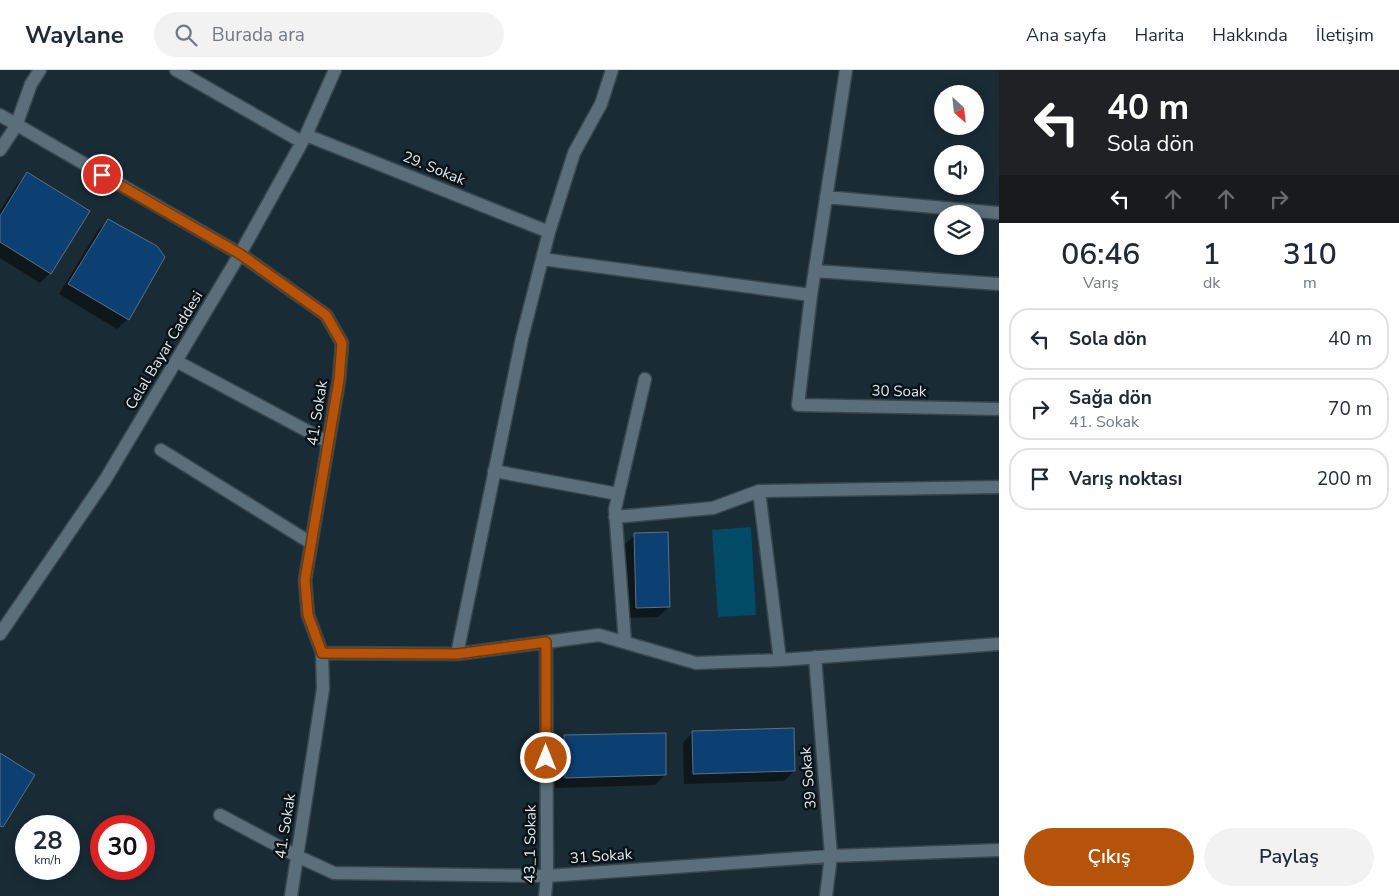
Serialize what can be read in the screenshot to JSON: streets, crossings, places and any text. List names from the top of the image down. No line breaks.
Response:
{"streets":{"street":["29. Sokak","Celal Bayar Caddesi","30 Soak","41. Sokak","39 Sokak","43_1 Sokak","31 Sokak"]},"crossings":[["29. Sokak","Celal Bayar Caddesi"],["Celal Bayar Caddesi","41. Sokak"],["41. Sokak","31 Sokak"],["39 Sokak","31 Sokak"],["43_1 Sokak","31 Sokak"]],"north":"bottom right","page":{"header":"Waylane","search":"Burada ara","nav":["Ana sayfa","Harita","Hakkında","İletişim"],"turn":["40 m","Sola dön"],"eta":["06:46","Varış","1","dk","310","m"],"list":[{"name":"Sola dön","value":"40 m"},{"name":"Sağa dön","note":"41. Sokak","value":"70 m"},{"name":"Varış noktası","value":"200 m"}],"speed":"28 km/h","limit":"30","buttons":["Çıkış","Paylaş"]}}
